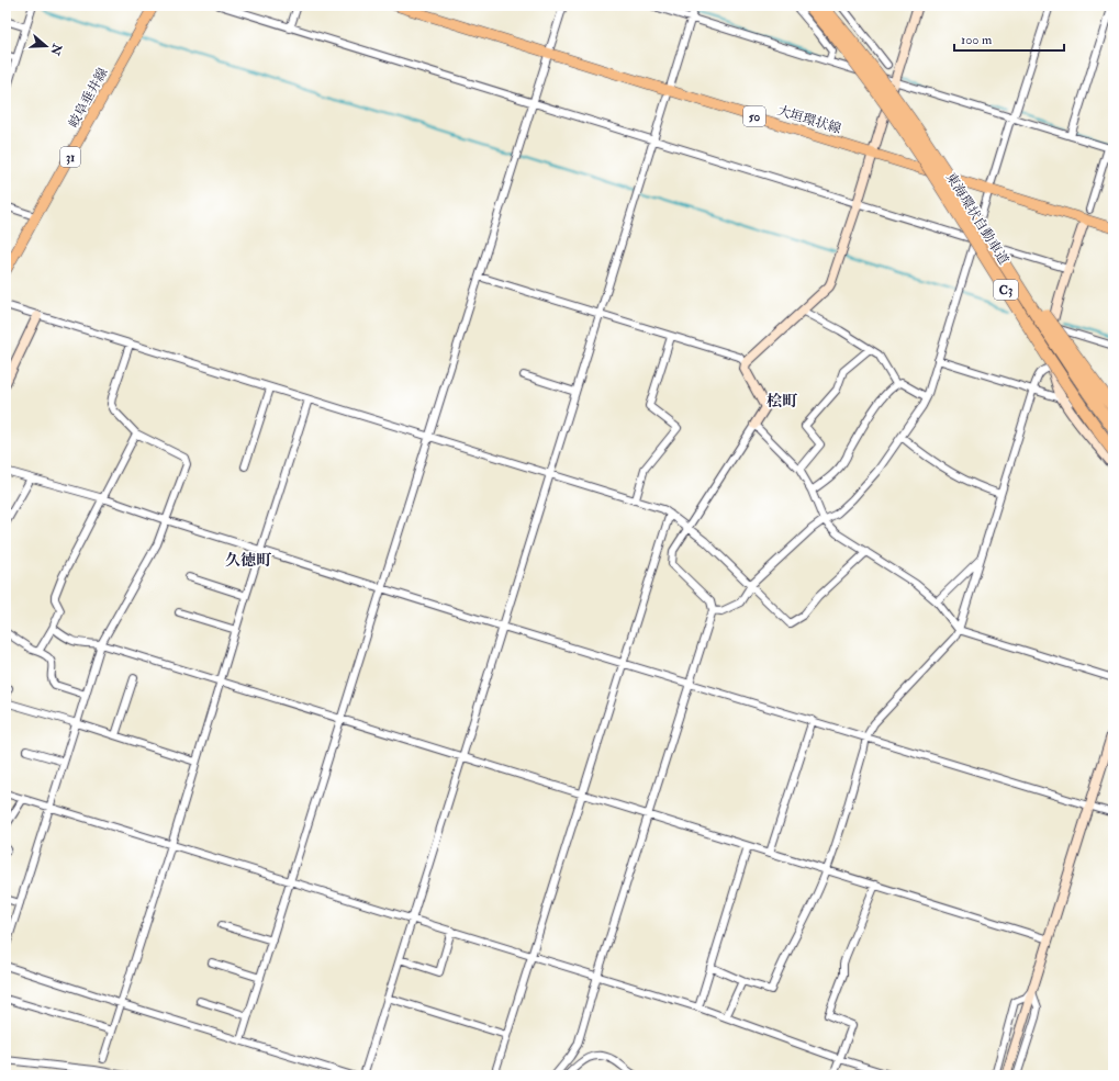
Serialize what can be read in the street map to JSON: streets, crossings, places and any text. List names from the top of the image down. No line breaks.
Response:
{"streets":{"highway":["東海環状自動車道","C3"],"main road":["岐阜垂井線","50","大垣環状線","31"]},"districts":["桧町","久徳町"],"scale_bar":"100 m","north":"right"}
